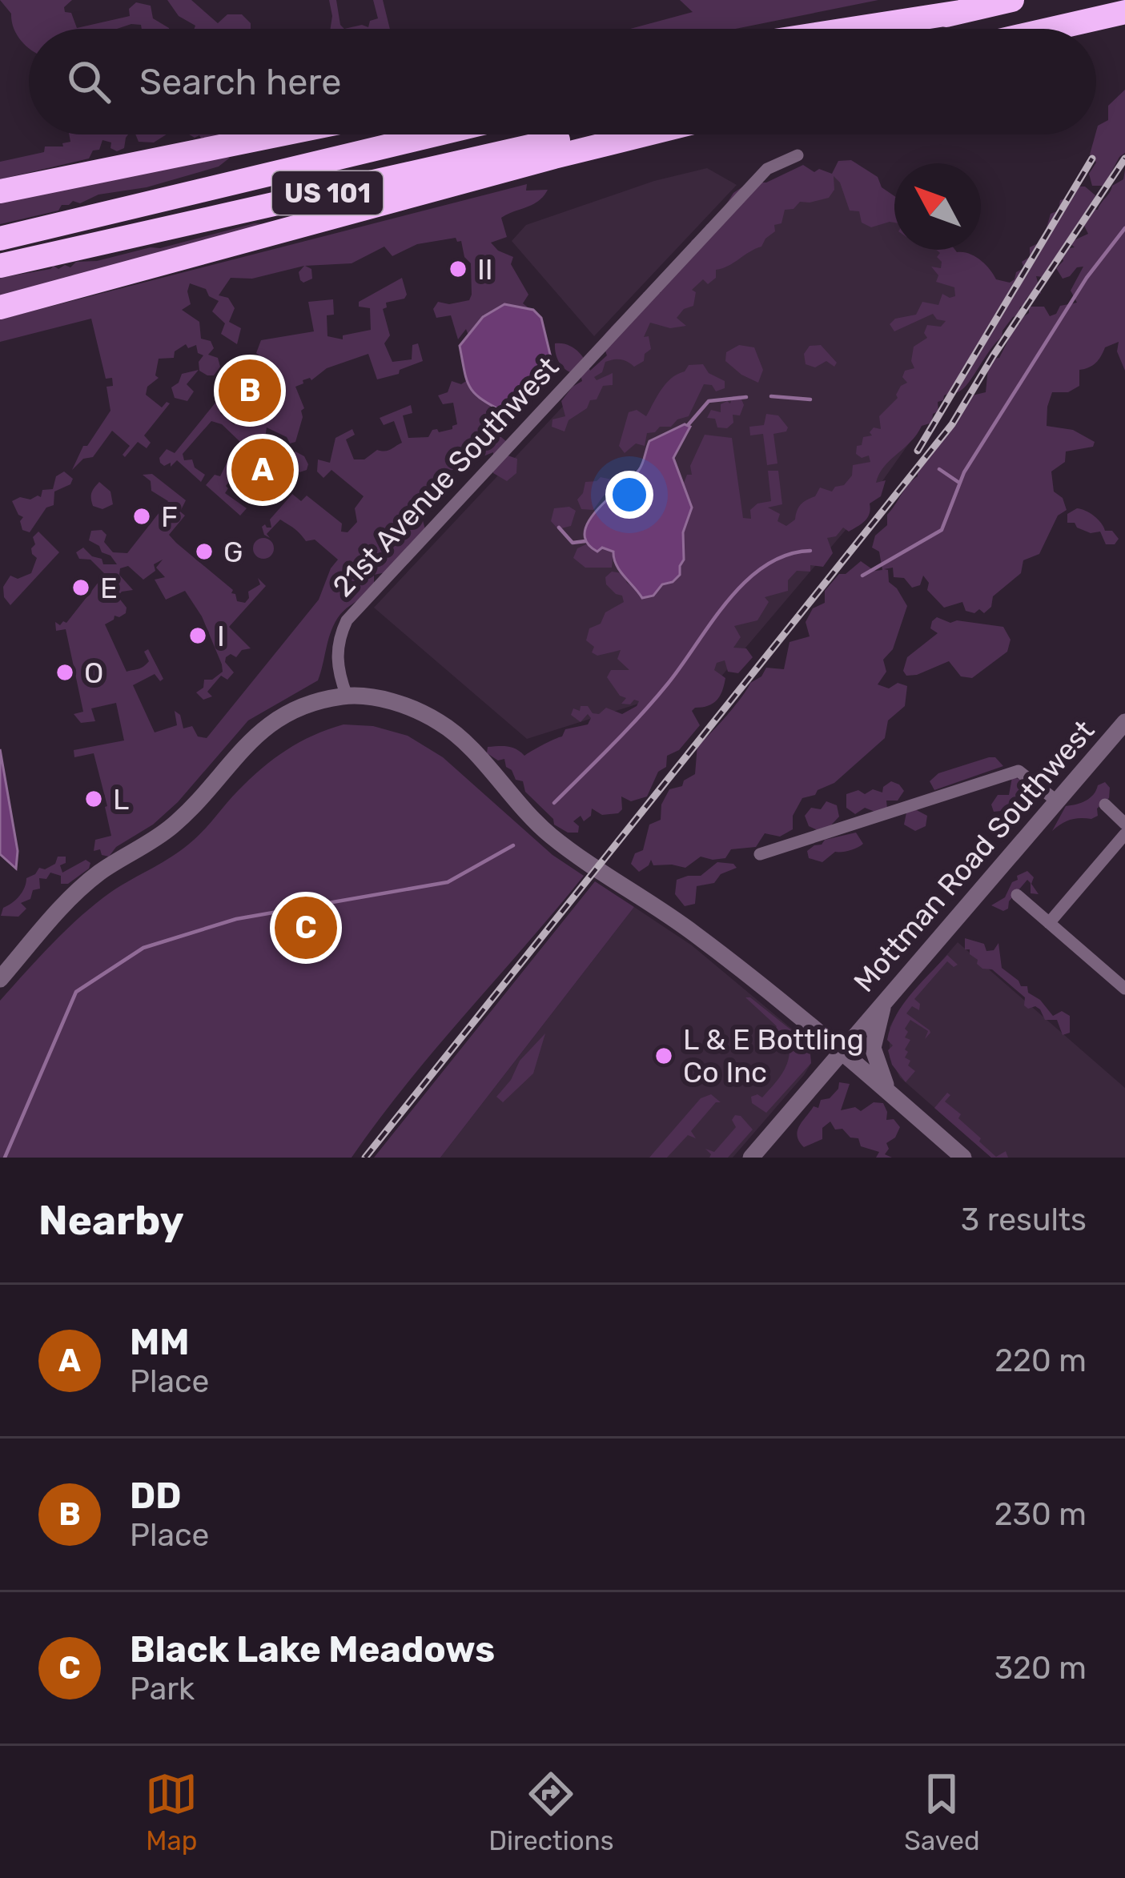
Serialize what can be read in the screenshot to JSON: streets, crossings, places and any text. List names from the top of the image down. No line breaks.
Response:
{"streets":{"highway":["US 101"],"street":["21st Avenue Southwest","Mottman Road Southwest"]},"places":["II","F","G","E","I","O","L","L & E Bottling Co Inc"],"north":"top left","page":{"search":"Search here","pins":["B","A","C"],"heading":["Nearby","3 results"],"list":[{"mark":"A","name":"MM","note":"Place","value":"220 m"},{"mark":"B","name":"DD","note":"Place","value":"230 m"},{"mark":"C","name":"Black Lake Meadows","note":"Park","value":"320 m"}],"nav":["Map","Directions","Saved"]}}
